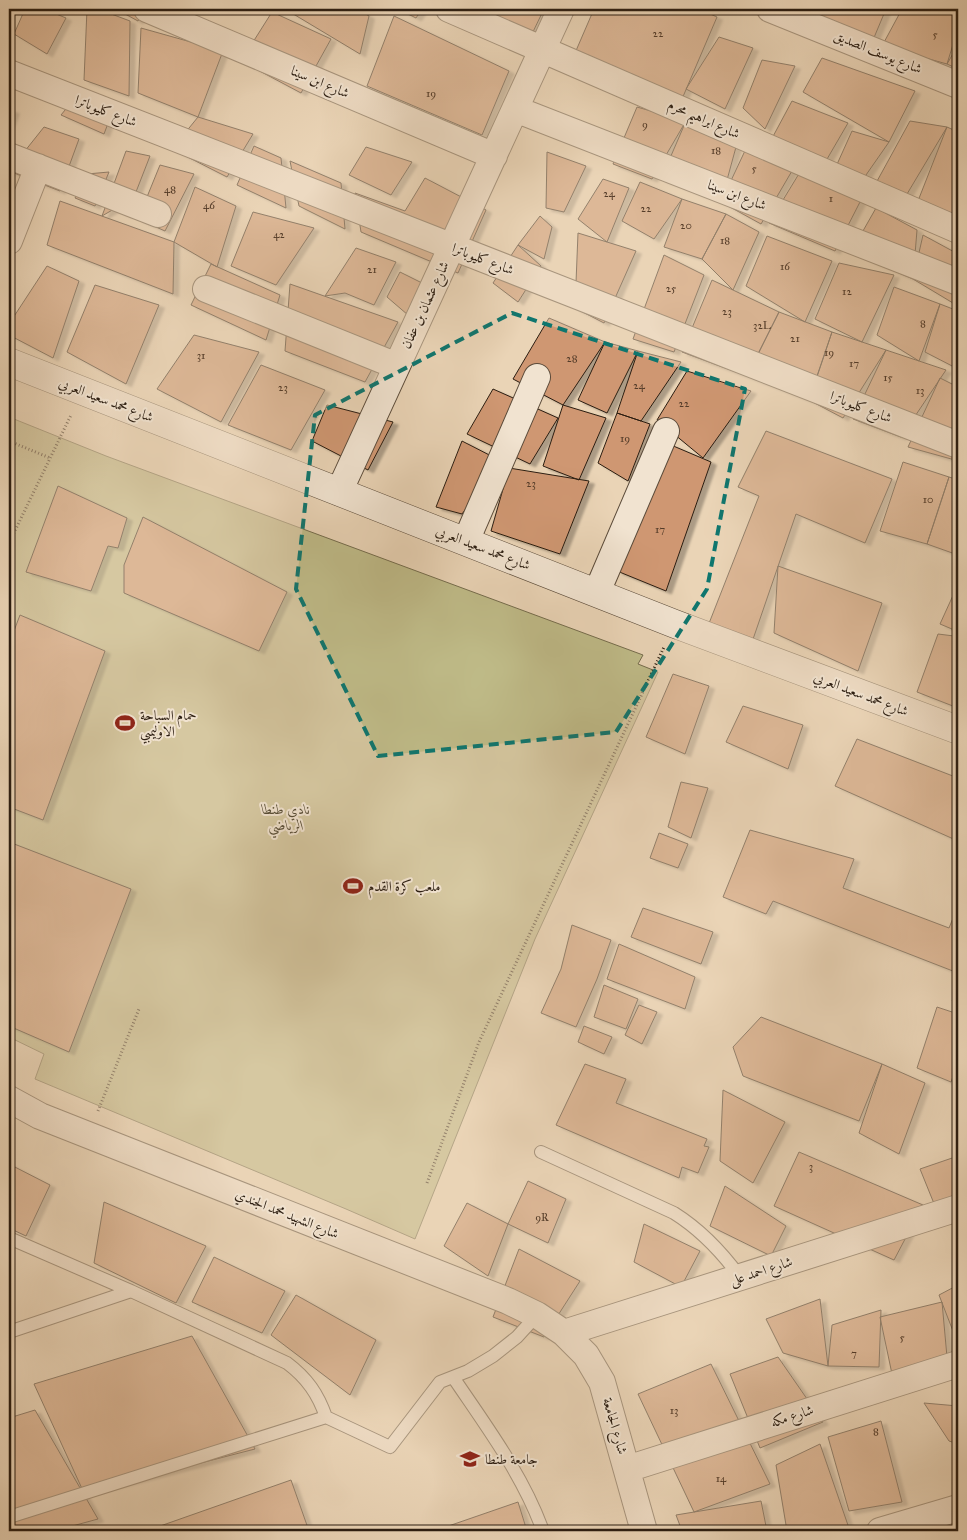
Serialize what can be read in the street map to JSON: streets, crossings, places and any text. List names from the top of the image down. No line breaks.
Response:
{"streets":{"street":["شارع يوسف الصديق","شارع ابن سينا","شارع كليوباترا","شارع ابراهيم محرم","شارع عثمان بن عفان","شارع محمد سعيد العربي","شارع الشهيد محمد الجندي","شارع احمد على","شارع مكه","شارع الجامعة"]},"crossings":[["شارع ابن سينا","شارع عثمان بن عفان"],["شارع كليوباترا","شارع عثمان بن عفان"],["شارع ابراهيم محرم","شارع عثمان بن عفان"],["شارع عثمان بن عفان","شارع محمد سعيد العربي"],["شارع الشهيد محمد الجندي","شارع احمد على"],["شارع الشهيد محمد الجندي","شارع الجامعة"],["شارع احمد على","شارع الجامعة"],["شارع مكه","شارع الجامعة"]],"parks":["نادي طنطا الرياضي"],"places":{"sports":["حمام السباحة الاوليمبي","ملعب كرة القدم"],"school or university":["جامعة طنطا"]},"house_numbers":["22","5","19","9","18","5","48","24","1","46","22","20","42","18","16","21","25","12","23","8","32L","21","19","31","28","17","15","24","23","13","22","19","23","10","17","3","9R","5","7","13","8","14"]}
